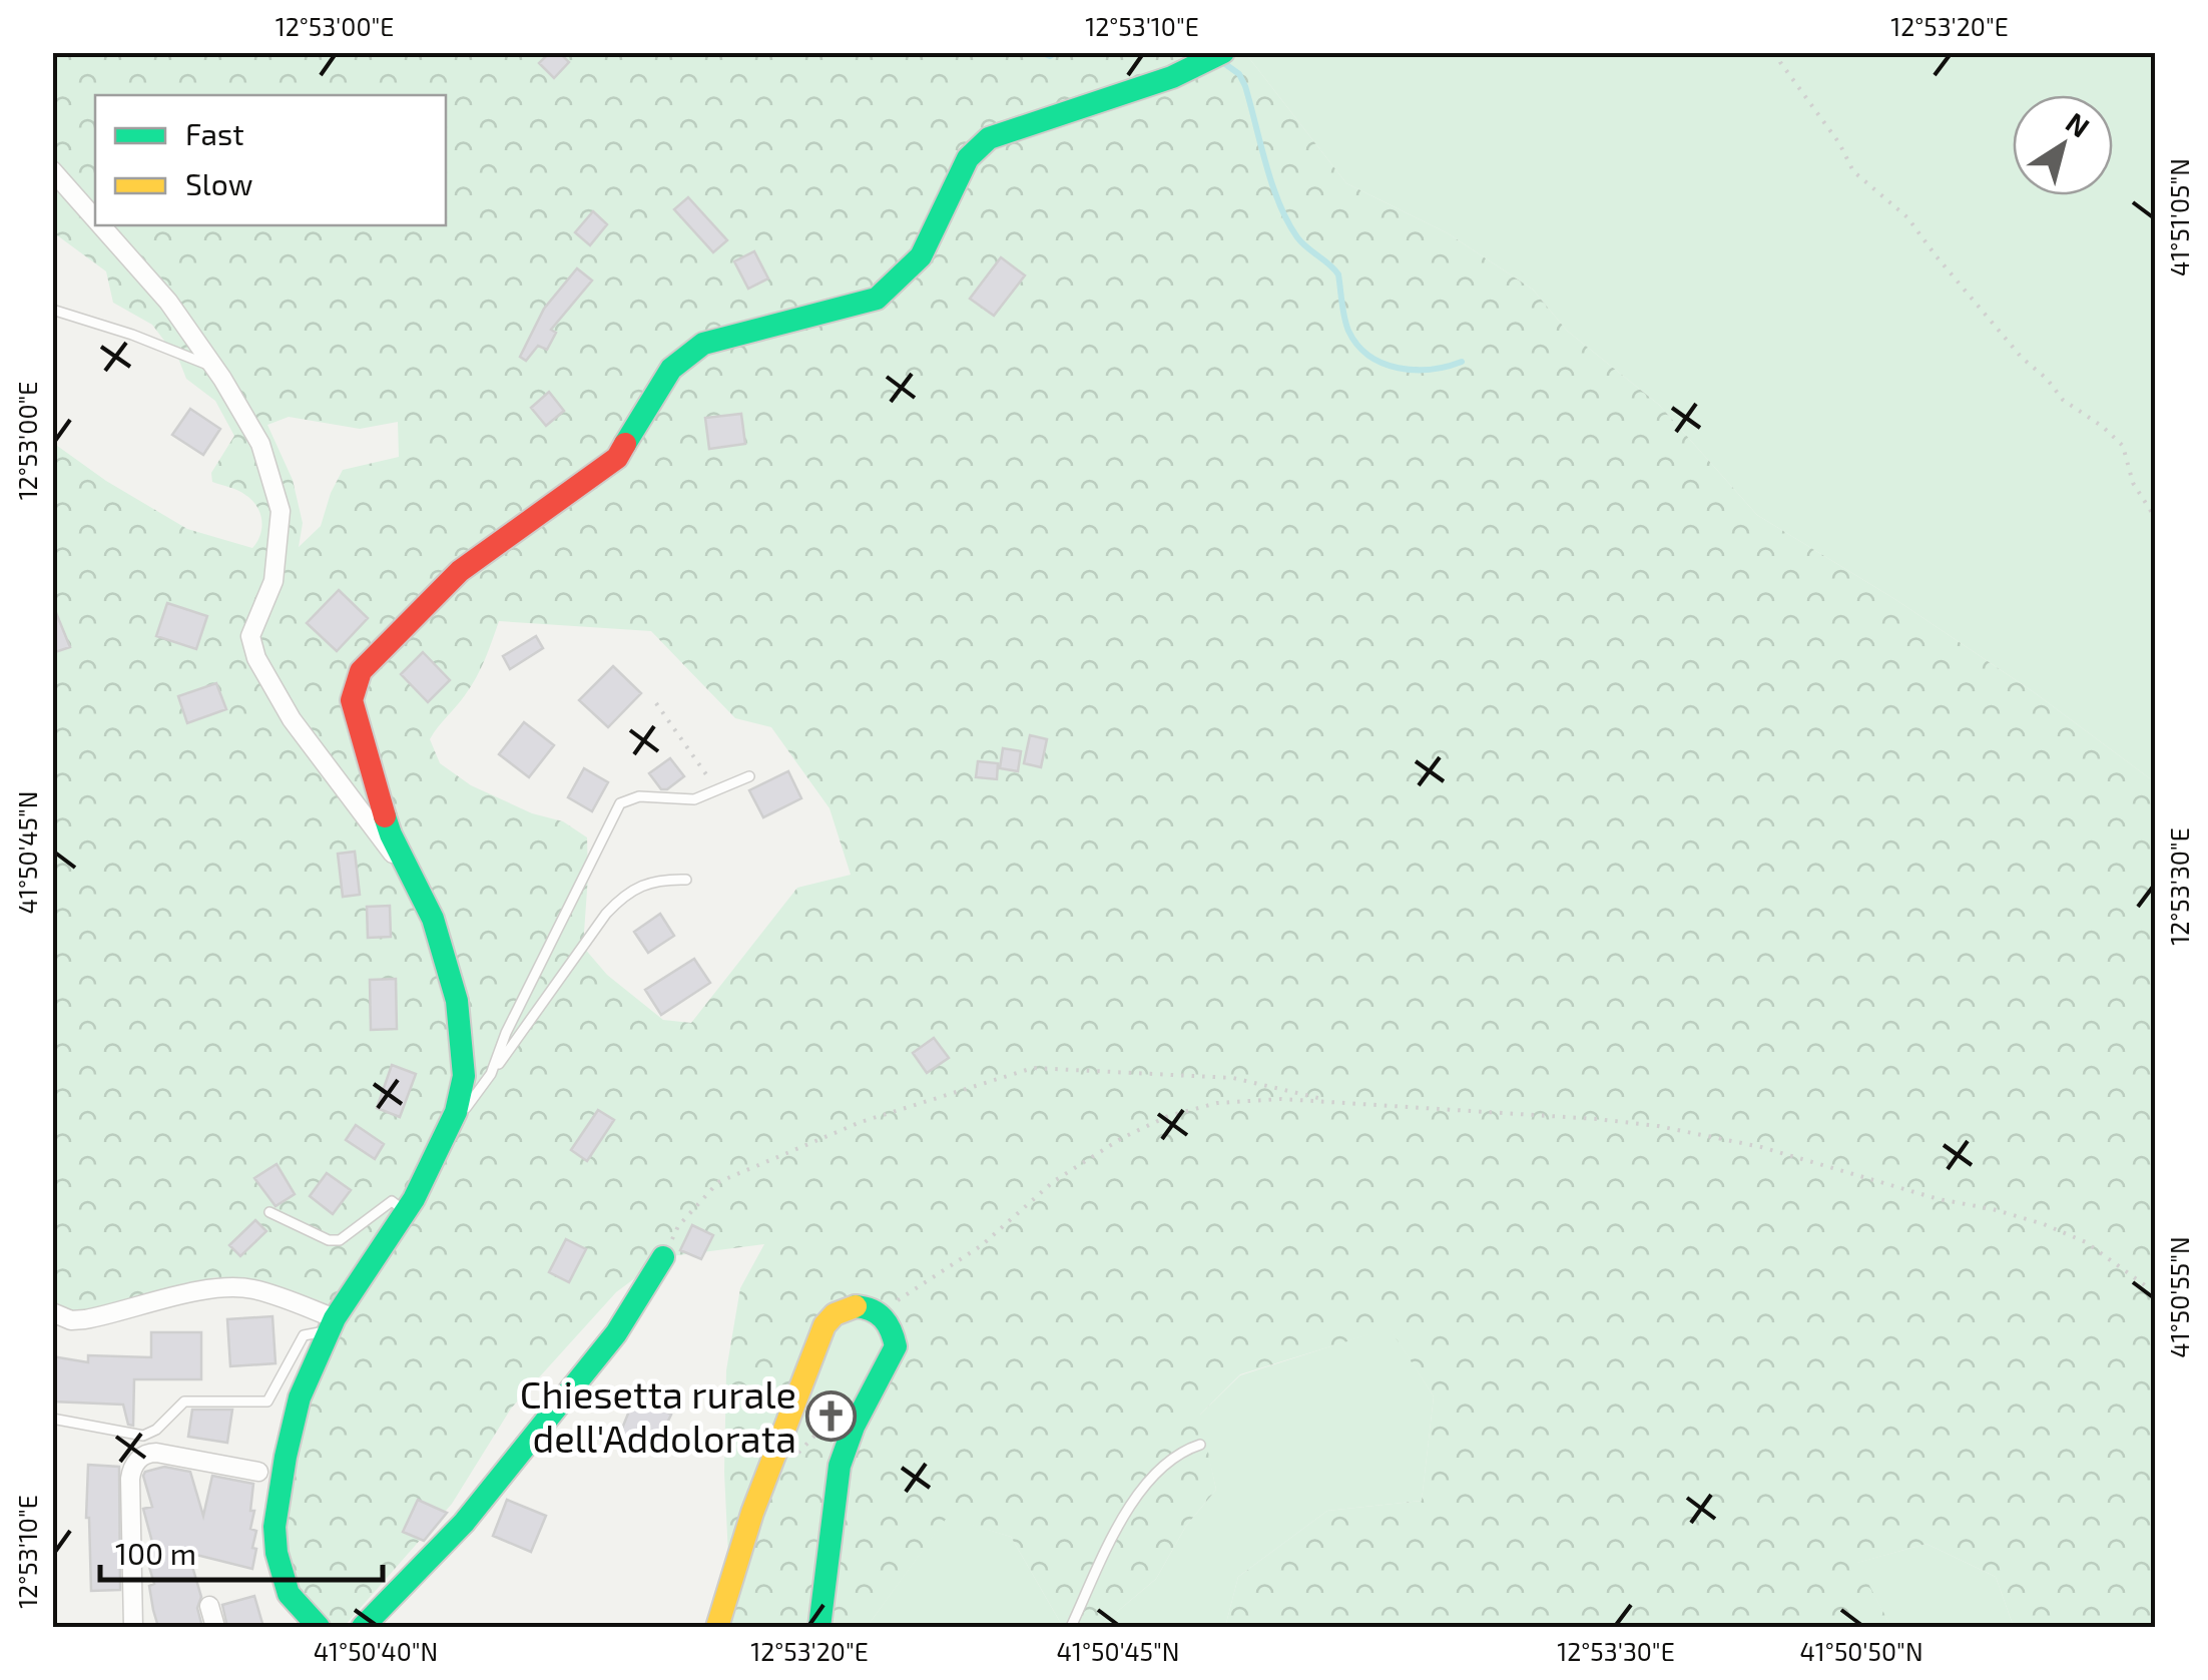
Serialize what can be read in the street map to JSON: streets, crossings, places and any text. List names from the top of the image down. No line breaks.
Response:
{"places":{"church":["Chiesetta rurale dell'Addolorata"]},"legend":["Fast","Slow"],"scale_bar":"100 m","north":"top right","coordinates":["12°53'00\"E","12°53'10\"E","12°53'20\"E","41°51'05\"N","41°50'45\"N","12°53'30\"E","41°50'55\"N","41°50'40\"N","41°50'50\"N"]}
